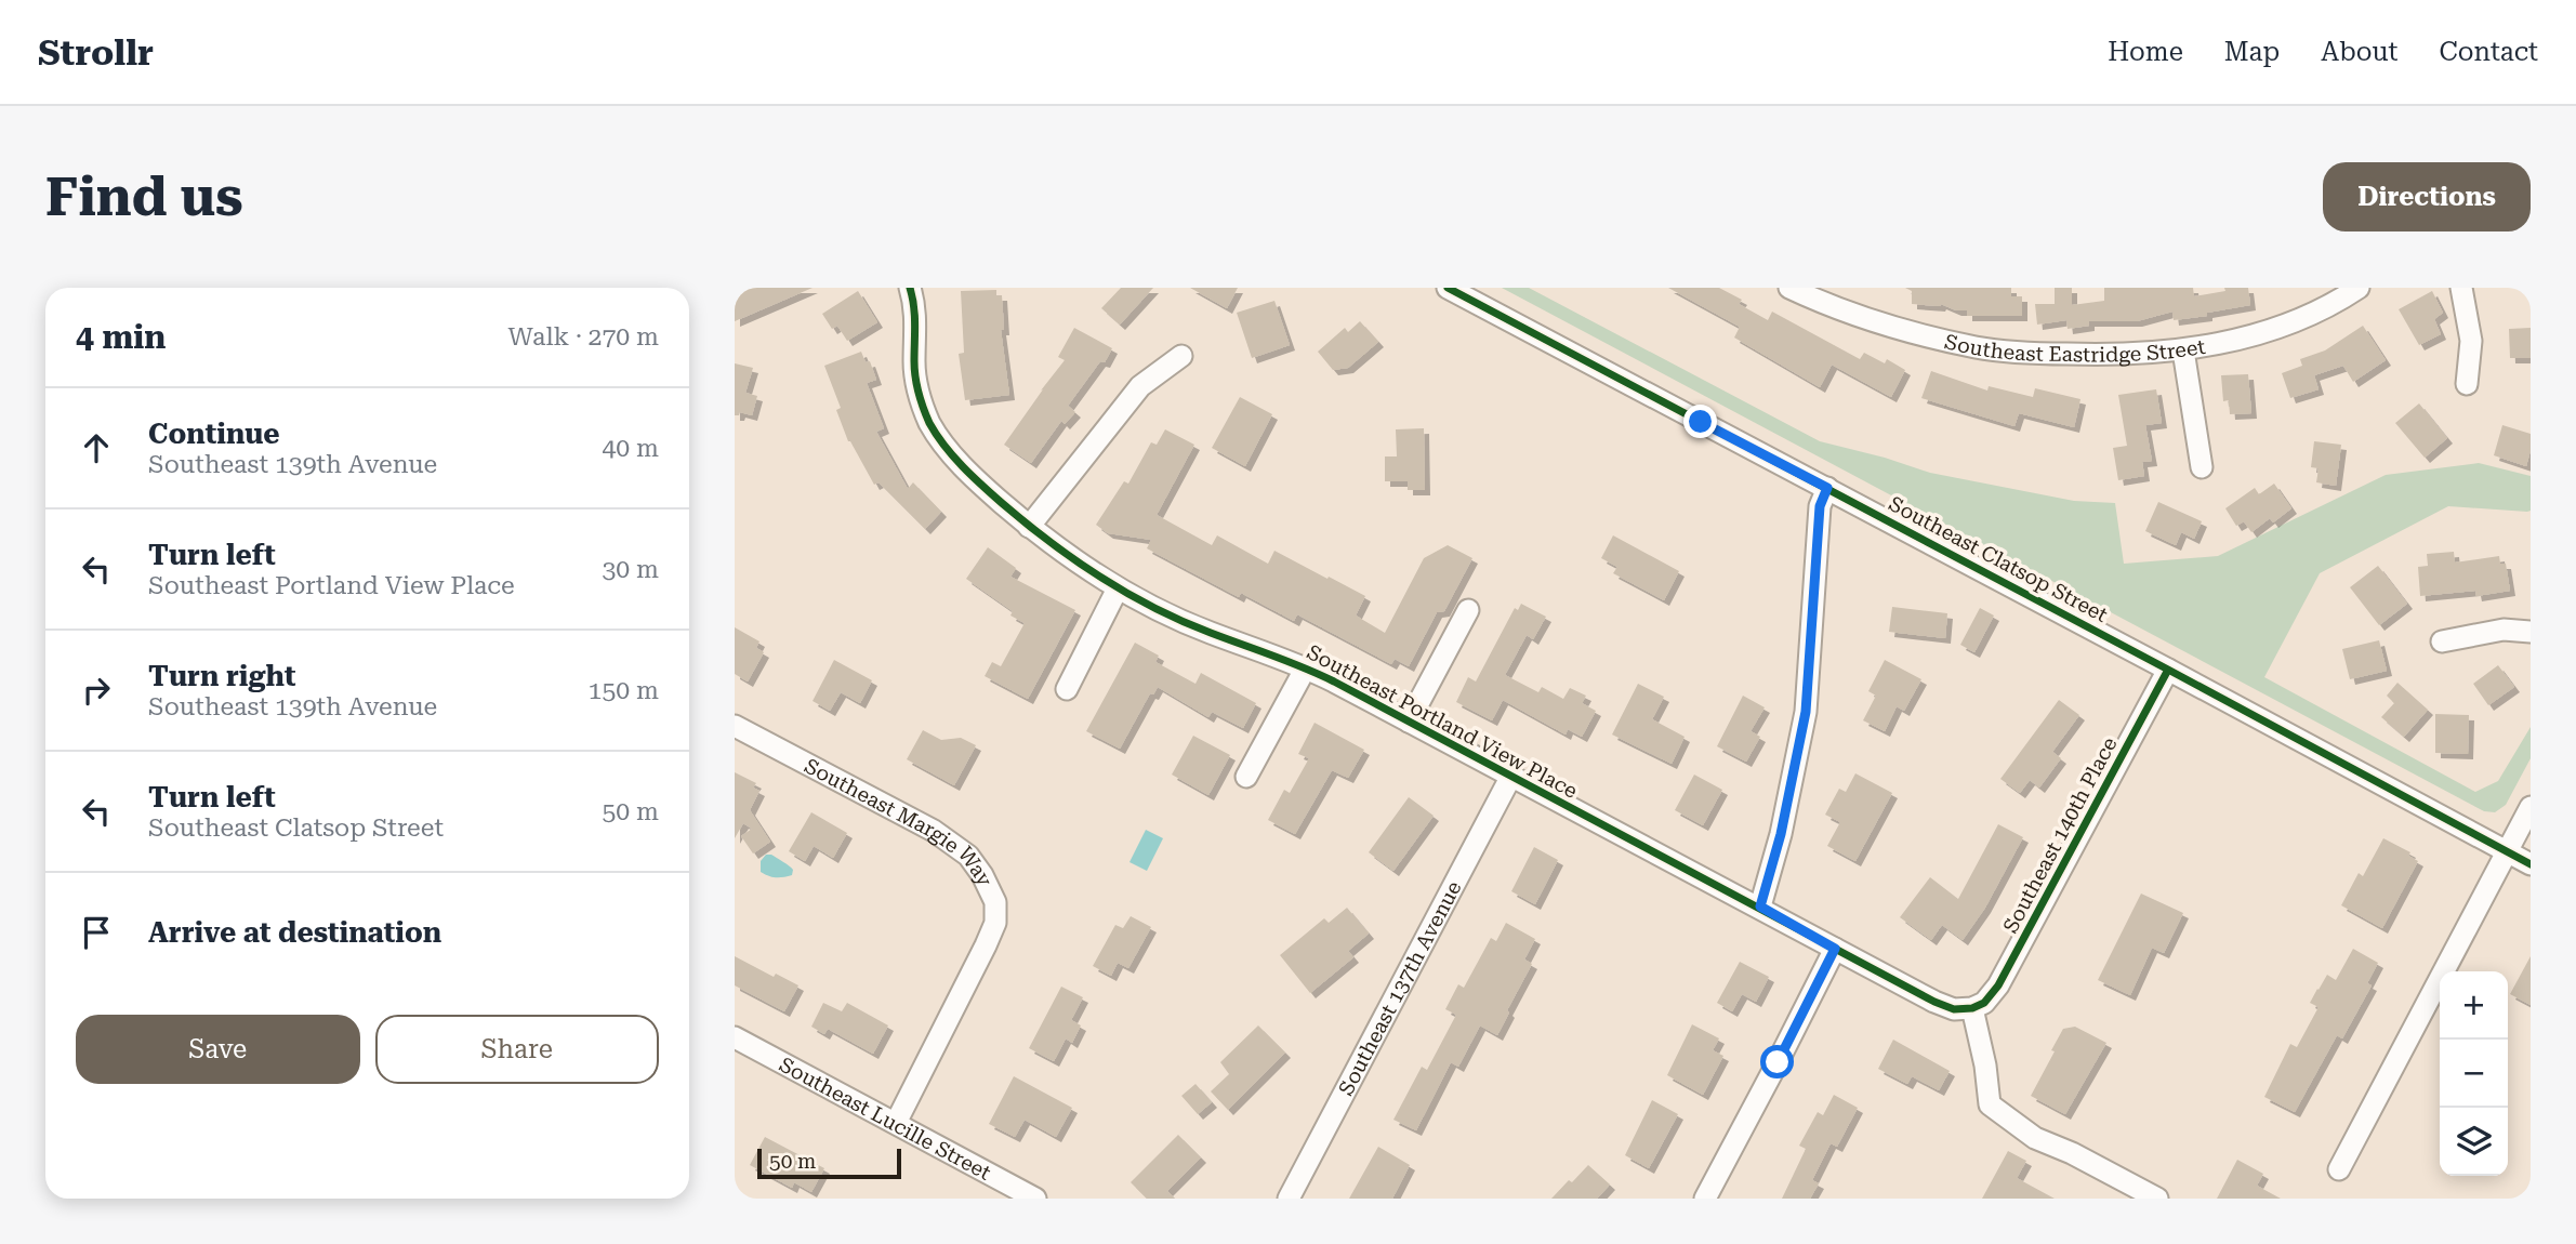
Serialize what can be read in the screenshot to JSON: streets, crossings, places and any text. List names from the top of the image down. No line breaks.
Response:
{"streets":{"street":["Southeast Eastridge Street","Southeast Clatsop Street","Southeast Portland View Place","Southeast Margie Way","Southeast 140th Place","Southeast 137th Avenue","Southeast Lucille Street"]},"crossings":[["Southeast Clatsop Street","Southeast 140th Place"],["Southeast Portland View Place","Southeast 140th Place"],["Southeast Portland View Place","Southeast 137th Avenue"],["Southeast Margie Way","Southeast Lucille Street"]],"scale_bar":"50 m","page":{"header":"Strollr","nav":["Home","Map","About","Contact"],"buttons":["Directions",["Save","Share"]],"title":"Find us","heading":["4 min","Walk · 270 m"],"list":[["Continue","Southeast 139th Avenue","40 m"],["Turn left","Southeast Portland View Place","30 m"],["Turn right","Southeast 139th Avenue","150 m"],["Turn left","Southeast Clatsop Street","50 m"],"Arrive at destination"],"map_buttons":["+","−"],"scale":"50 m"}}
